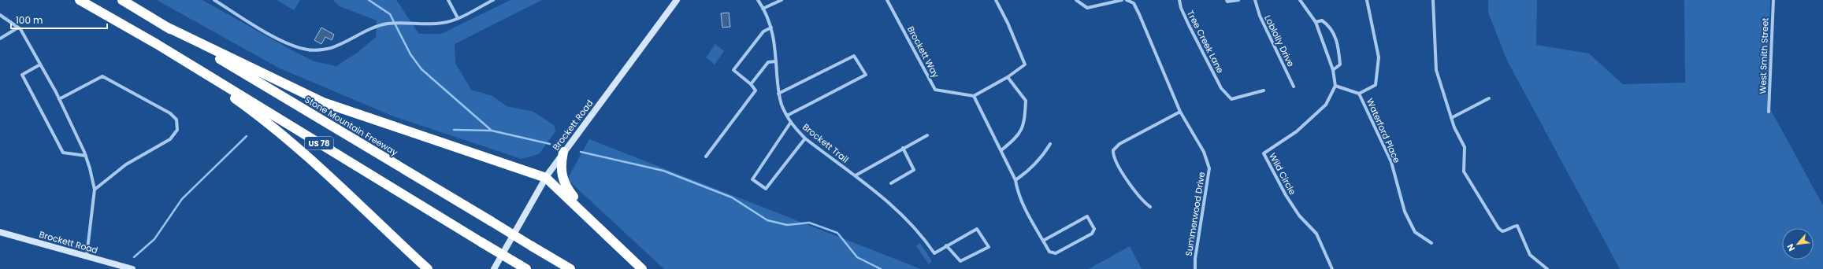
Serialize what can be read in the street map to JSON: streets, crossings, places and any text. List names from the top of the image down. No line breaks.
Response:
{"streets":{"highway":["Stone Mountain Freeway","US 78"],"street":["Loblolly Drive","Tree Creek Lane","Brockett Way","West Smith Street","Brockett Road","Waterford Place","Brockett Trail","Wild Circle","Summerwood Drive"]},"scale_bar":"100 m","north":"bottom left"}
